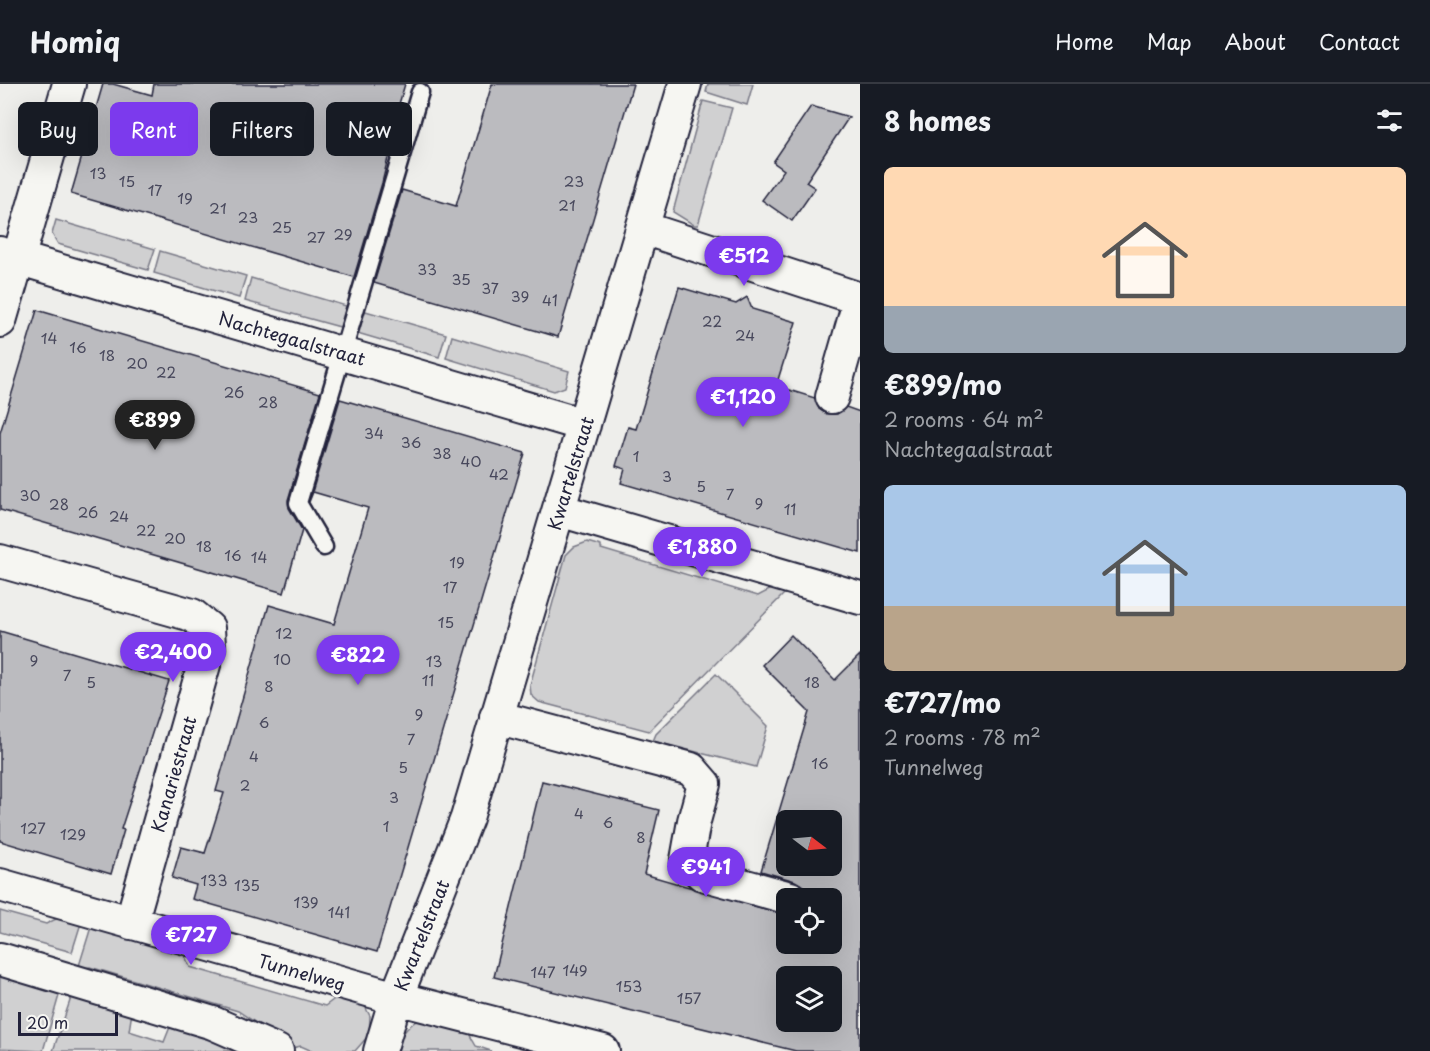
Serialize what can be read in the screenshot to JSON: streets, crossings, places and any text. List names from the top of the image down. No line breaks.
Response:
{"streets":{"street":["Nachtegaalstraat","Kwartelstraat","Kanariestraat","Tunnelweg"]},"crossings":[["Nachtegaalstraat","Kwartelstraat"],["Kwartelstraat","Tunnelweg"],["Kanariestraat","Tunnelweg"]],"house_numbers":["13","15","23","17","19","21","21","23","25","29","27","33","35","37","39","41","22","24","14","16","18","20","22","26","28","34","36","38","1","40","42","3","5","7","30","9","28","11","26","24","22","20","18","16","14","19","17","15","12","10","9","13","7","11","5","18","8","9","6","7","4","16","5","2","3","4","6","1","127","129","8","133","135","139","141","149","147","153","157"],"scale_bar":"20 m","north":"right","page":{"header":"Homiq","nav":["Home","Map","About","Contact"],"heading":"8 homes","chip":["Buy","Rent","Filters","New"],"list":[{"name":"€899/mo","note":"2 rooms · 64 m² · Nachtegaalstraat"},{"name":"€727/mo","note":"2 rooms · 78 m² · Tunnelweg"}],"price":["€512","€1,120","€899","€1,880","€2,400","€822","€941","€727"],"scale":"20 m"}}
